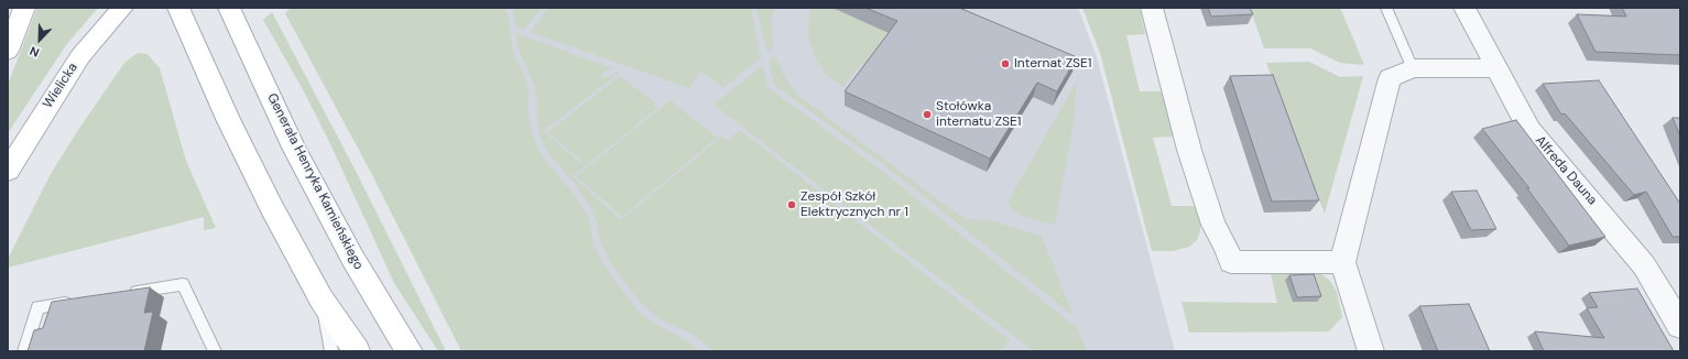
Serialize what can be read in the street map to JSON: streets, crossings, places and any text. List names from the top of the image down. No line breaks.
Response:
{"streets":{"main road":["Wielicka","Generała Henryka Kamieńskiego"],"street":["Alfreda Dauna"]},"places":["Internat ZSE1","Stołówka internatu ZSE1","Zespół Szkół Elektrycznych nr 1"],"north":"bottom left"}
